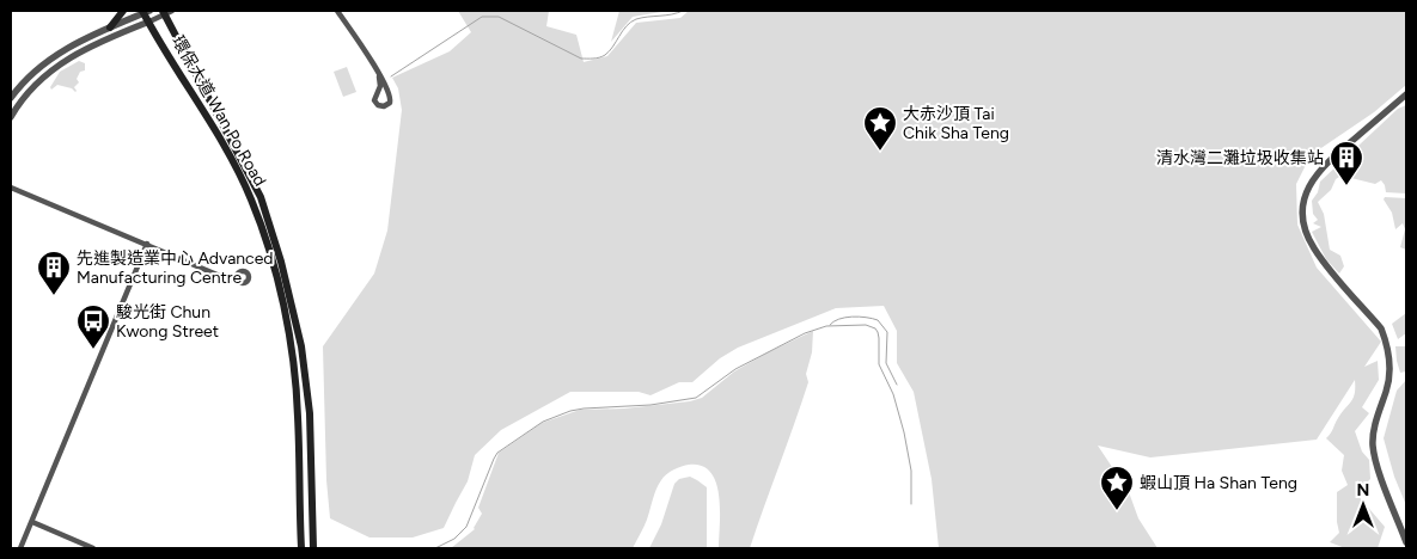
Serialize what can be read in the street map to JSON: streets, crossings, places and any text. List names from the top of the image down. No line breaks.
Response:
{"streets":{"main road":["環保大道 Wan Po Road"]},"places":{"place":["大赤沙頂 Tai Chik Sha Teng","蝦山頂 Ha Shan Teng"],"building":["清水灣二灘垃圾收集站","先進製造業中心 Advanced Manufacturing Centre"],"bus stop":["駿光街 Chun Kwong Street"]},"north":"top"}
